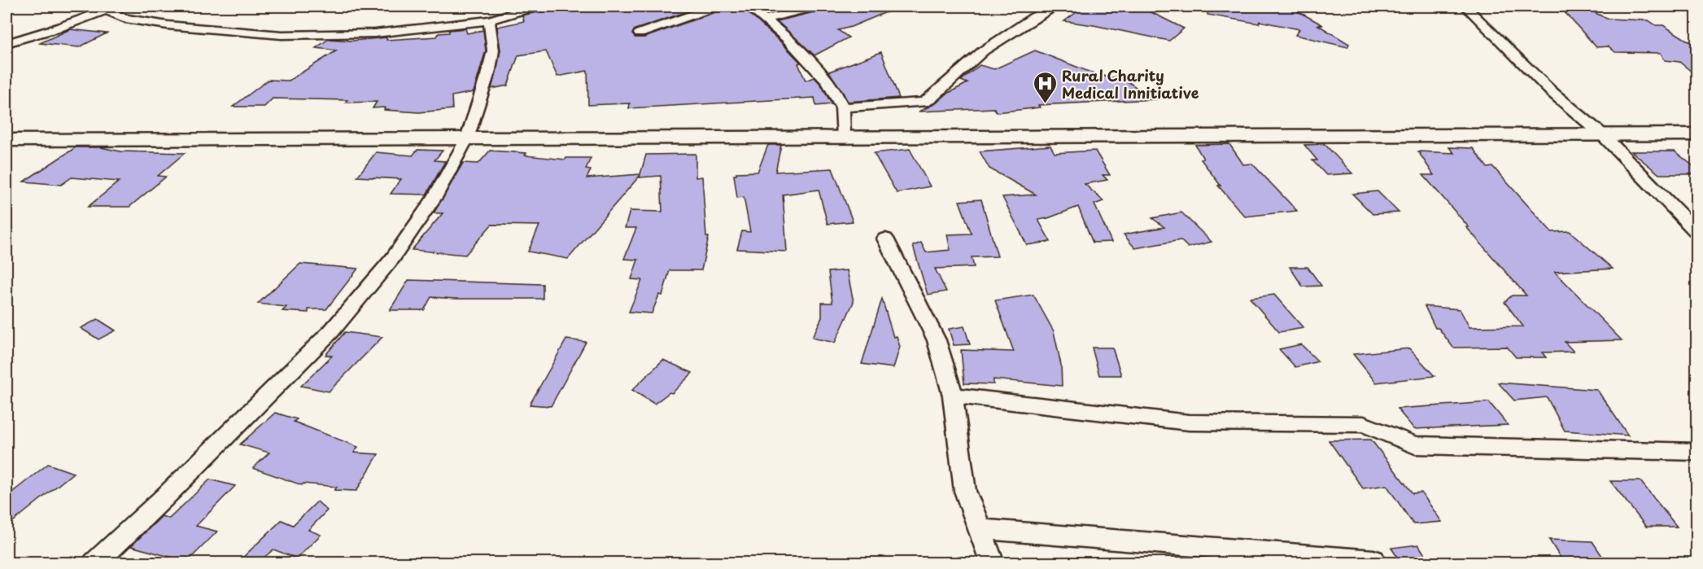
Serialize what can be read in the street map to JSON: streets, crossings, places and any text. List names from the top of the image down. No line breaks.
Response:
{"places":{"hospital":["Rural Charity Medical Innitiative"]}}
